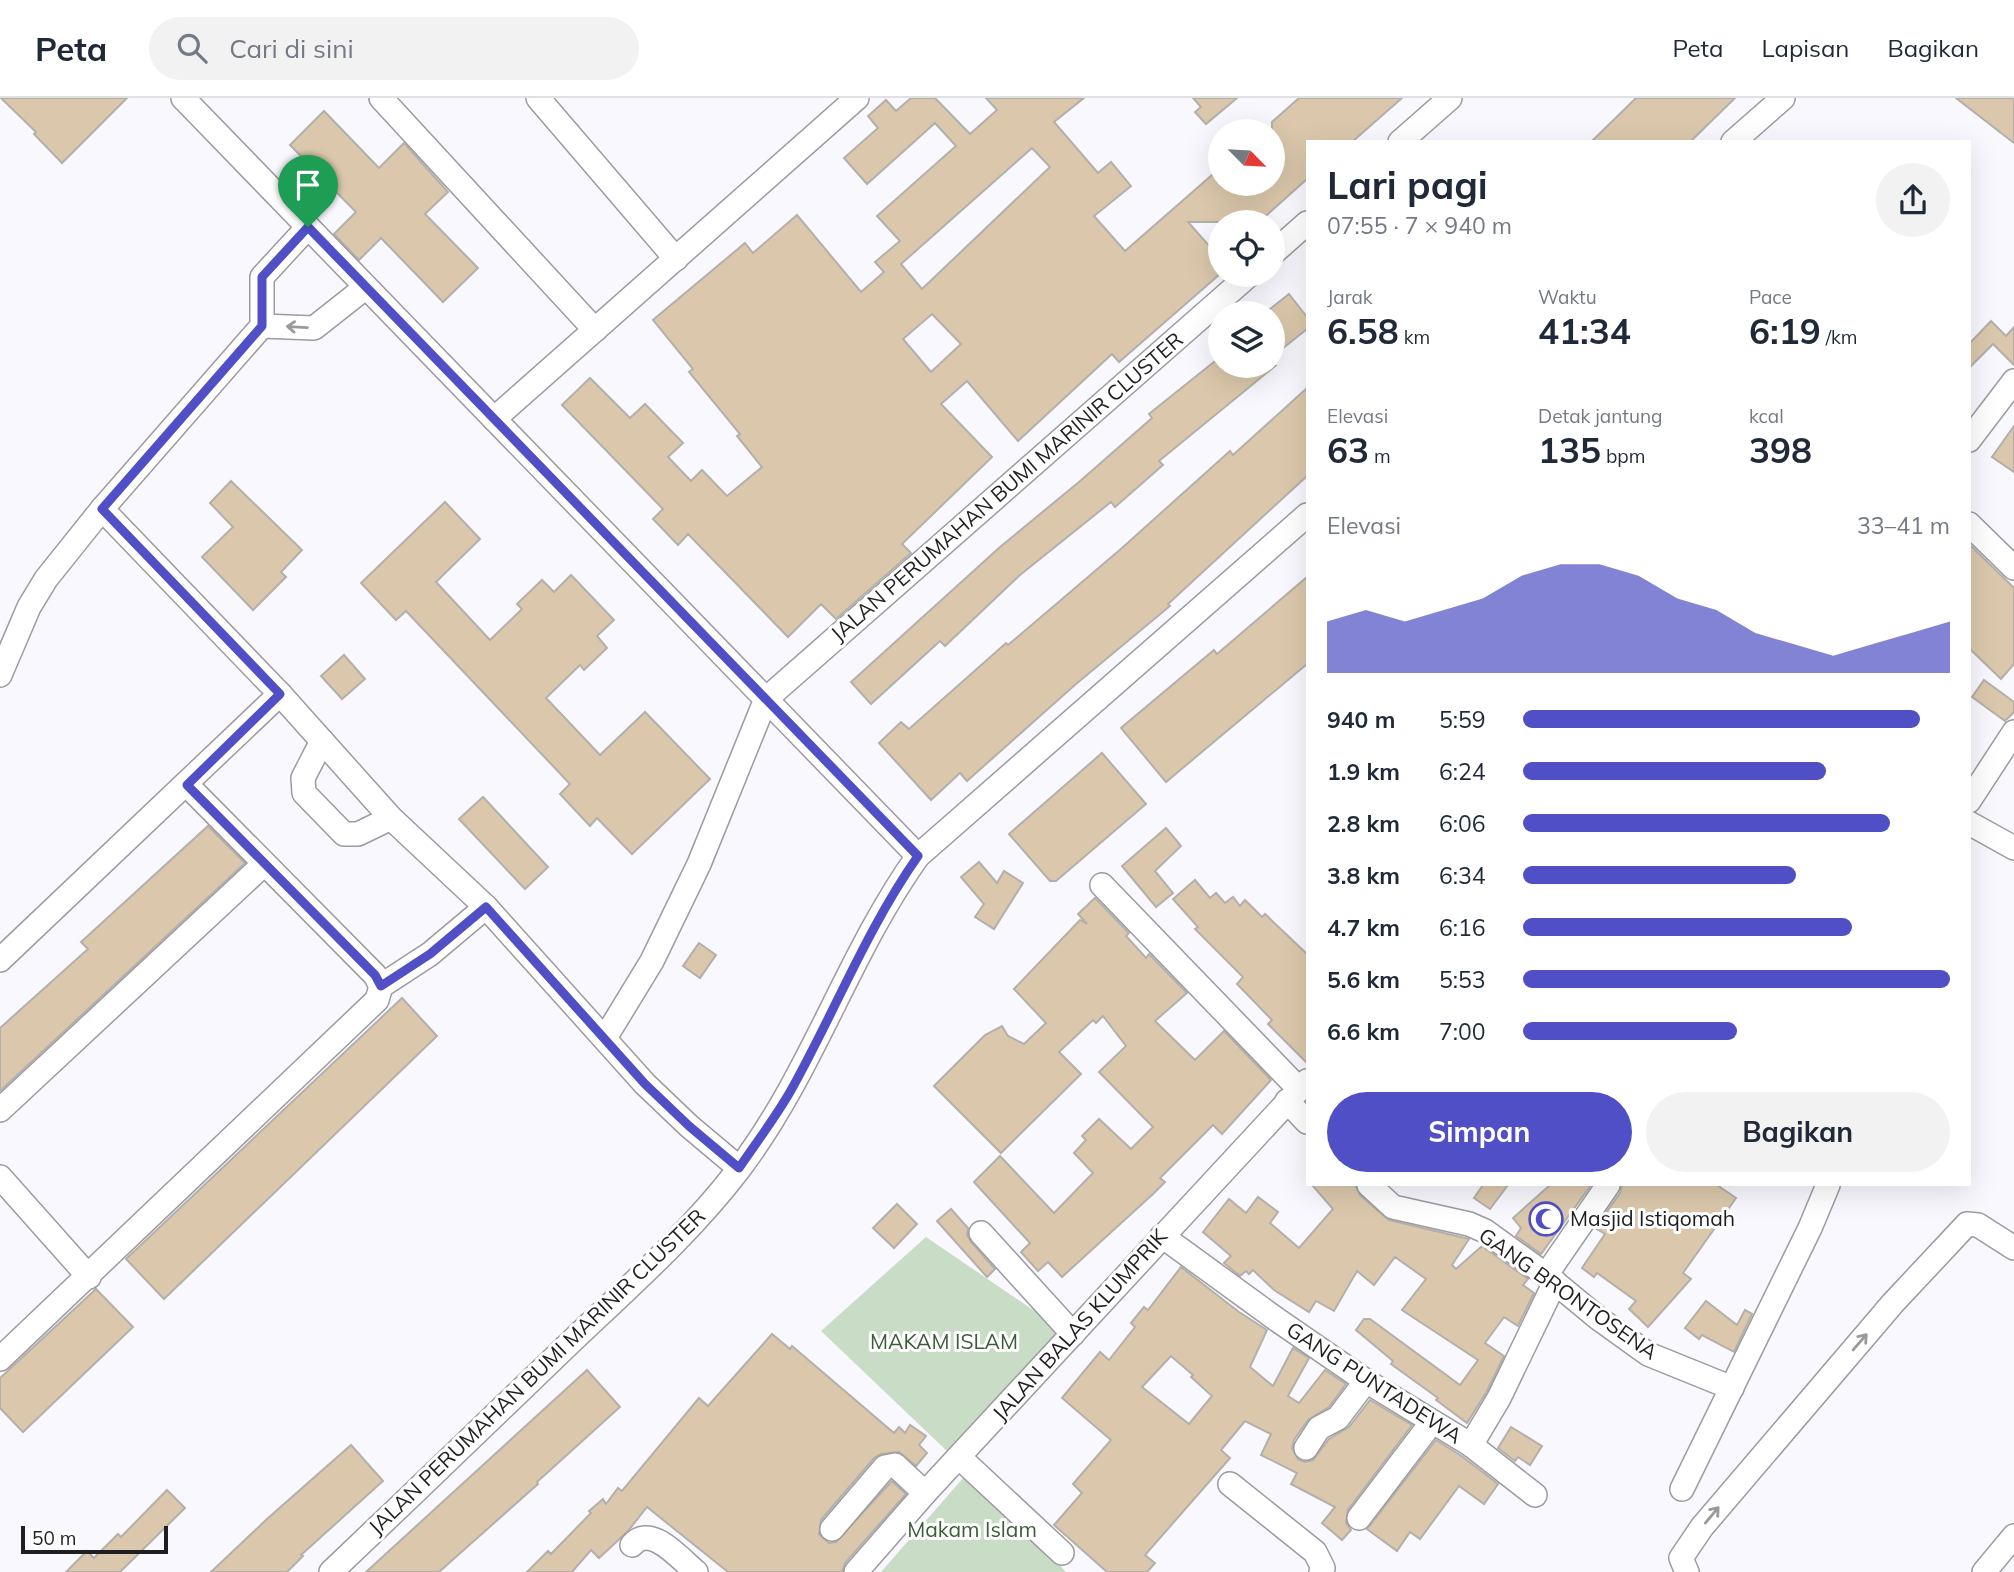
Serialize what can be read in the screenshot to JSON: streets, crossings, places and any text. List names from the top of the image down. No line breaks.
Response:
{"streets":{"street":["JALAN PERUMAHAN BUMI MARINIR CLUSTER","GANG BRONTOSENA","JALAN BALAS KLUMPRIK","GANG PUNTADEWA"]},"crossings":[["GANG BRONTOSENA","GANG PUNTADEWA"],["JALAN BALAS KLUMPRIK","GANG PUNTADEWA"]],"parks":["MAKAM ISLAM","Makam Islam"],"places":{"mosque":["Masjid Istiqomah"]},"scale_bar":"50 m","north":"bottom right","page":{"header":"Peta","search":"Cari di sini","nav":["Peta","Lapisan","Bagikan"],"heading":["Lari pagi","07:55 · 7 × 940 m"],"stats":[["Jarak","6.58 km"],["Waktu","41:34"],["Pace","6:19 /km"],["Elevasi","63 m"],["Detak jantung","135 bpm"],["kcal","398"]],"chart":["Elevasi","33–41 m"],"list":[{"name":"940 m","note":"5:59"},{"name":"1.9 km","note":"6:24"},{"name":"2.8 km","note":"6:06"},{"name":"3.8 km","note":"6:34"},{"name":"4.7 km","note":"6:16"},{"name":"5.6 km","note":"5:53"},{"name":"6.6 km","note":"7:00"}],"buttons":["Simpan","Bagikan"],"scale":"50 m"}}
